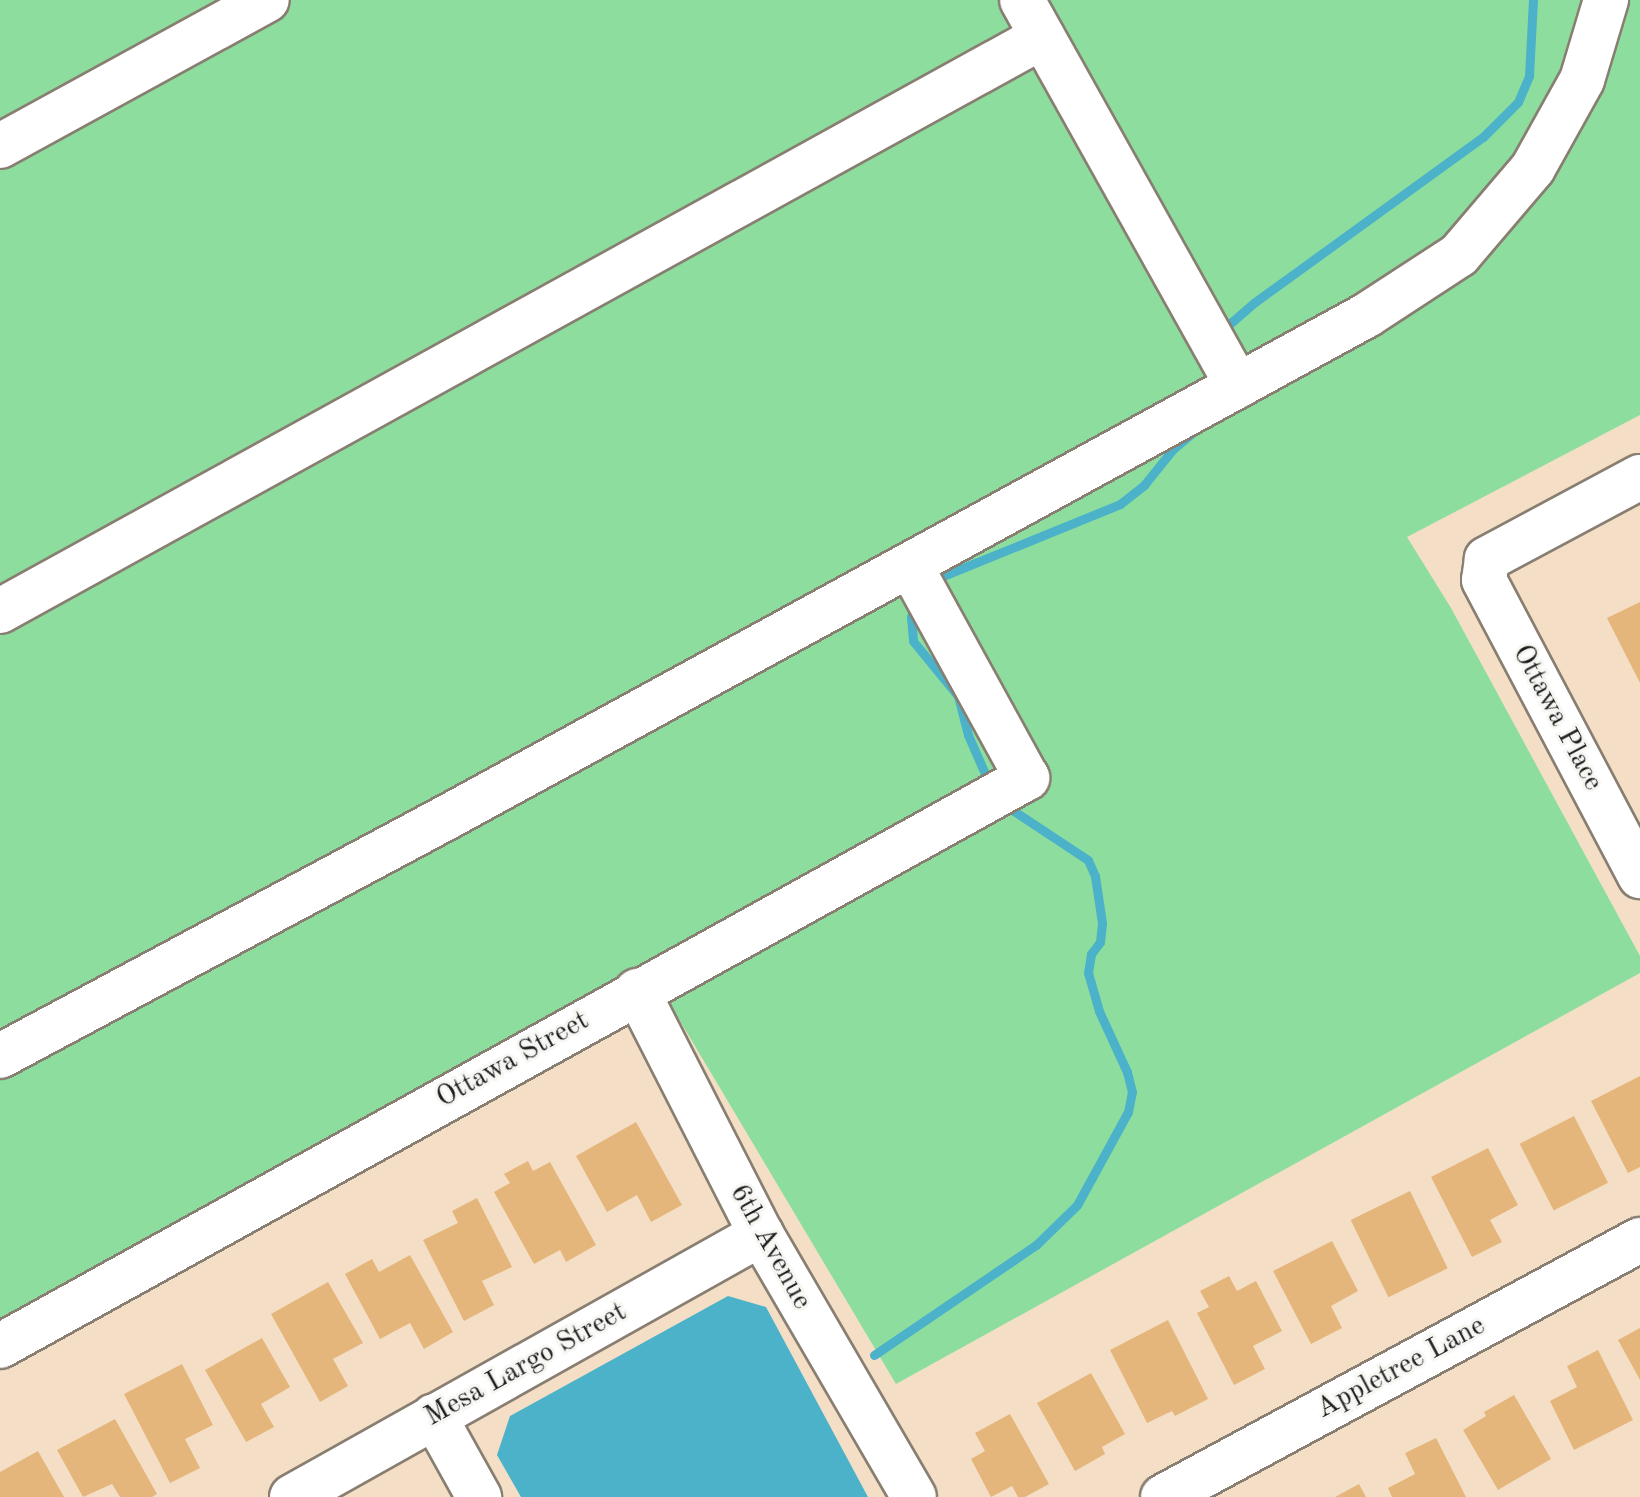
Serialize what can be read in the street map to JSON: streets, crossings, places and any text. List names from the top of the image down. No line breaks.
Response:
{"streets":{"street":["Ottawa Place","Ottawa Street","6th Avenue","Mesa Largo Street","Appletree Lane"]},"crossings":[["Ottawa Street","6th Avenue"],["6th Avenue","Mesa Largo Street"]]}
